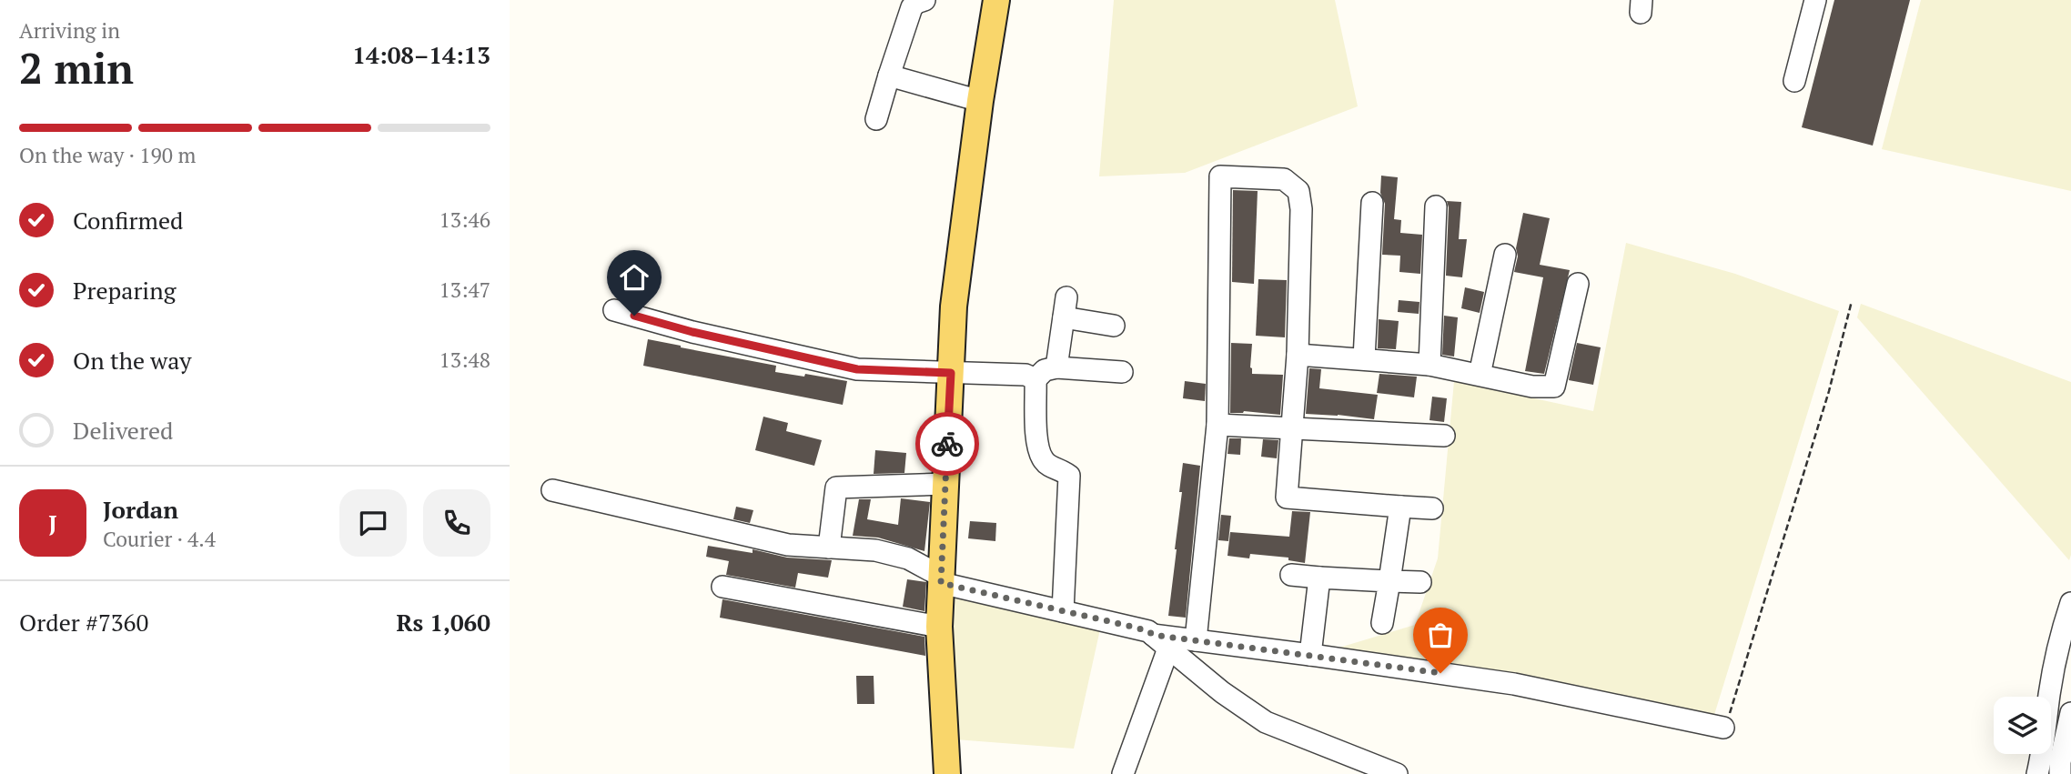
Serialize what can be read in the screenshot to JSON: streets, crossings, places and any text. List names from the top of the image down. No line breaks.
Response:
{"page":{"heading":["2 min","Arriving in","14:08–14:13"],"panel":["Jordan","Courier · 4.4","Order #7360","Rs 1,060"],"bar":"On the way · 190 m","list":[["Confirmed","13:46"],["Preparing","13:47"],["On the way","13:48"],"Delivered"],"round":"J"}}
